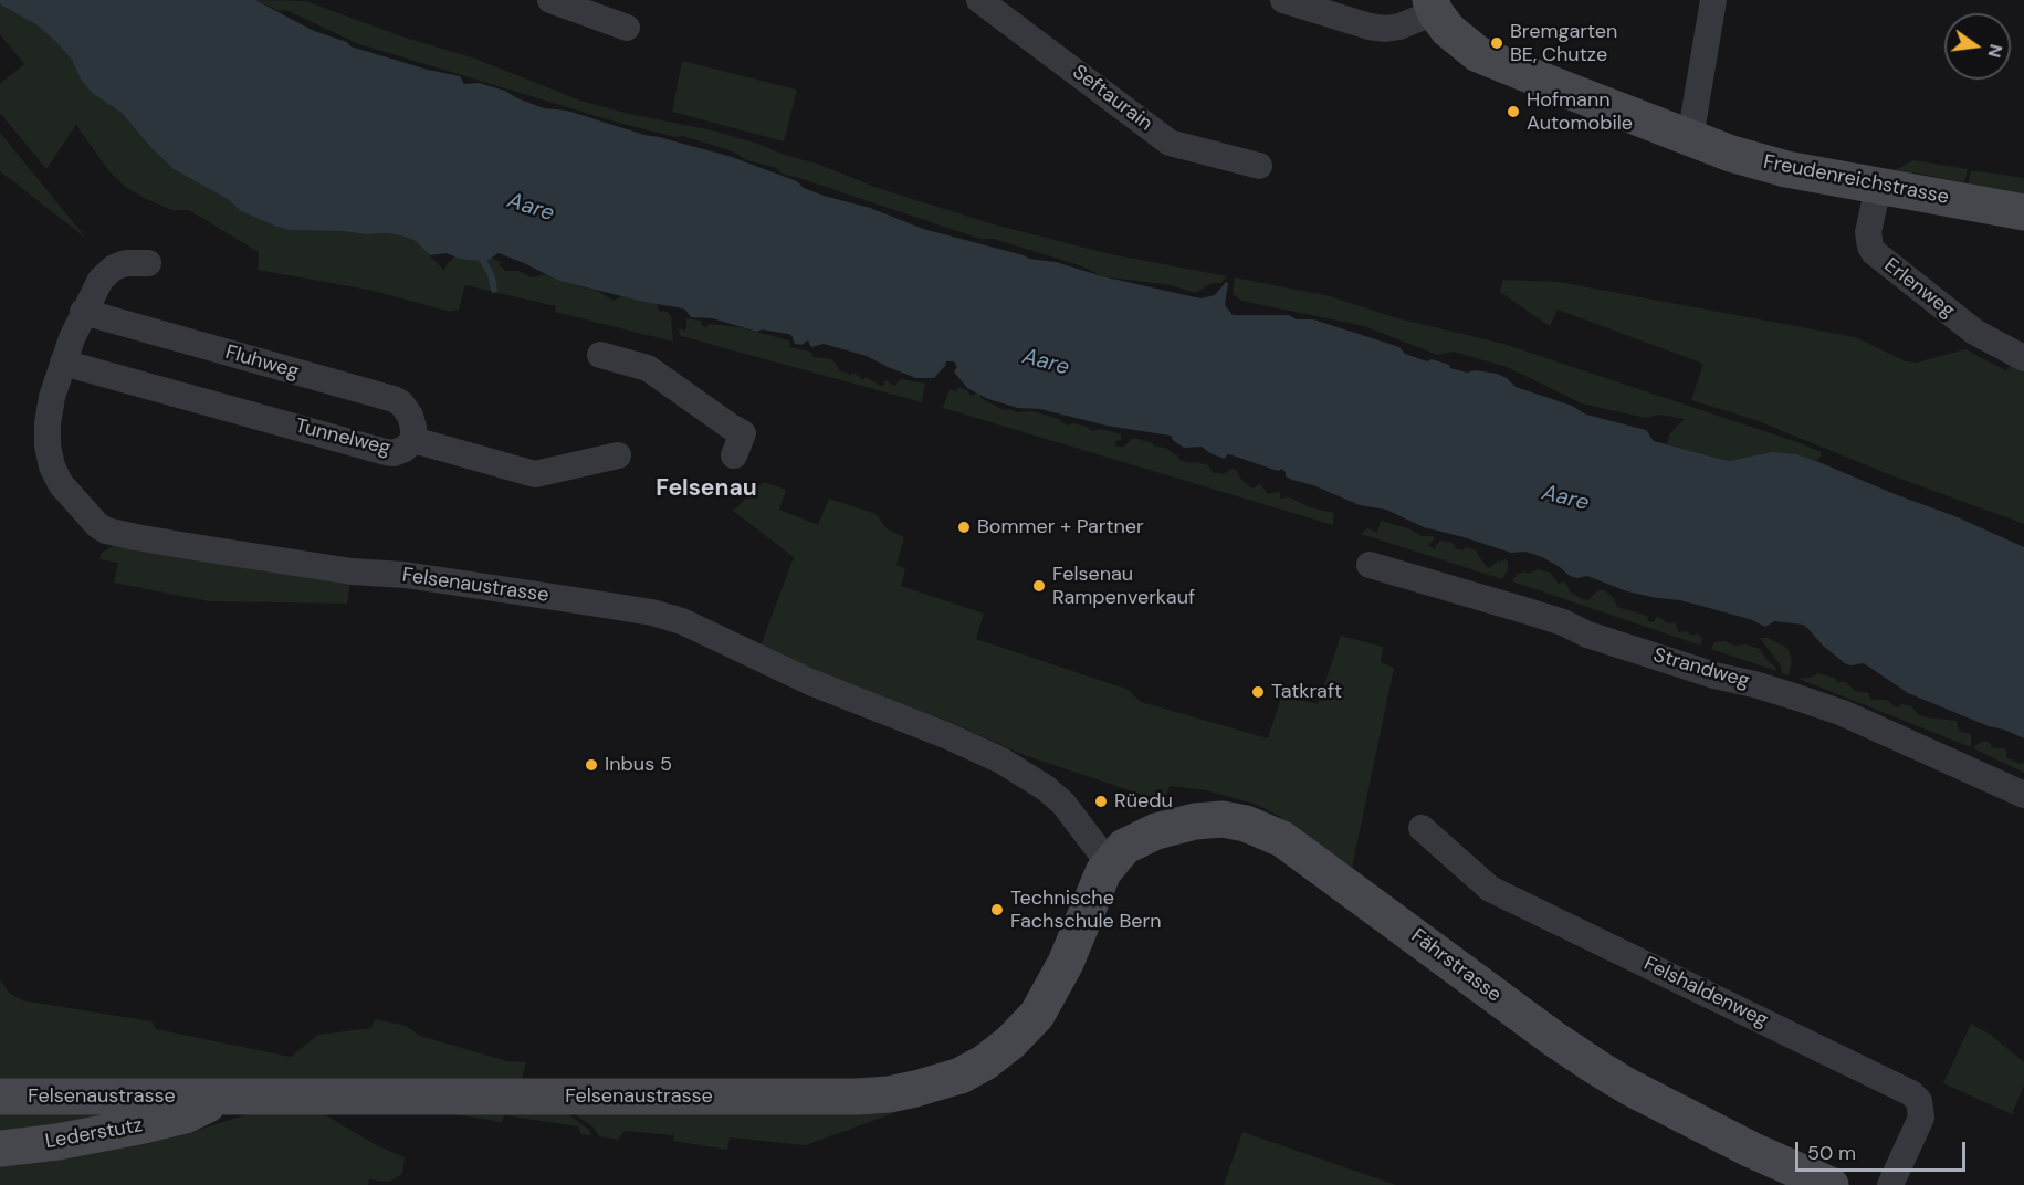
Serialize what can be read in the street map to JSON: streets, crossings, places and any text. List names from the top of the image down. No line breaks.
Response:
{"streets":{"street":["Seftaurain","Freudenreichstrasse","Erlenweg","Fluhweg","Tunnelweg","Felsenaustrasse","Strandweg","Fährstrasse","Felshaldenweg","Lederstutz"]},"crossings":[["Freudenreichstrasse","Erlenweg"],["Fluhweg","Tunnelweg"],["Fluhweg","Felsenaustrasse"],["Tunnelweg","Felsenaustrasse"],["Felsenaustrasse","Fährstrasse"],["Felsenaustrasse","Lederstutz"]],"districts":["Felsenau"],"water":["Aare"],"places":["Bremgarten BE, Chutze","Hofmann Automobile","Bommer + Partner","Felsenau Rampenverkauf","Tatkraft","Inbus 5","Rüedu","Technische Fachschule Bern"],"scale_bar":"50 m","north":"right"}
